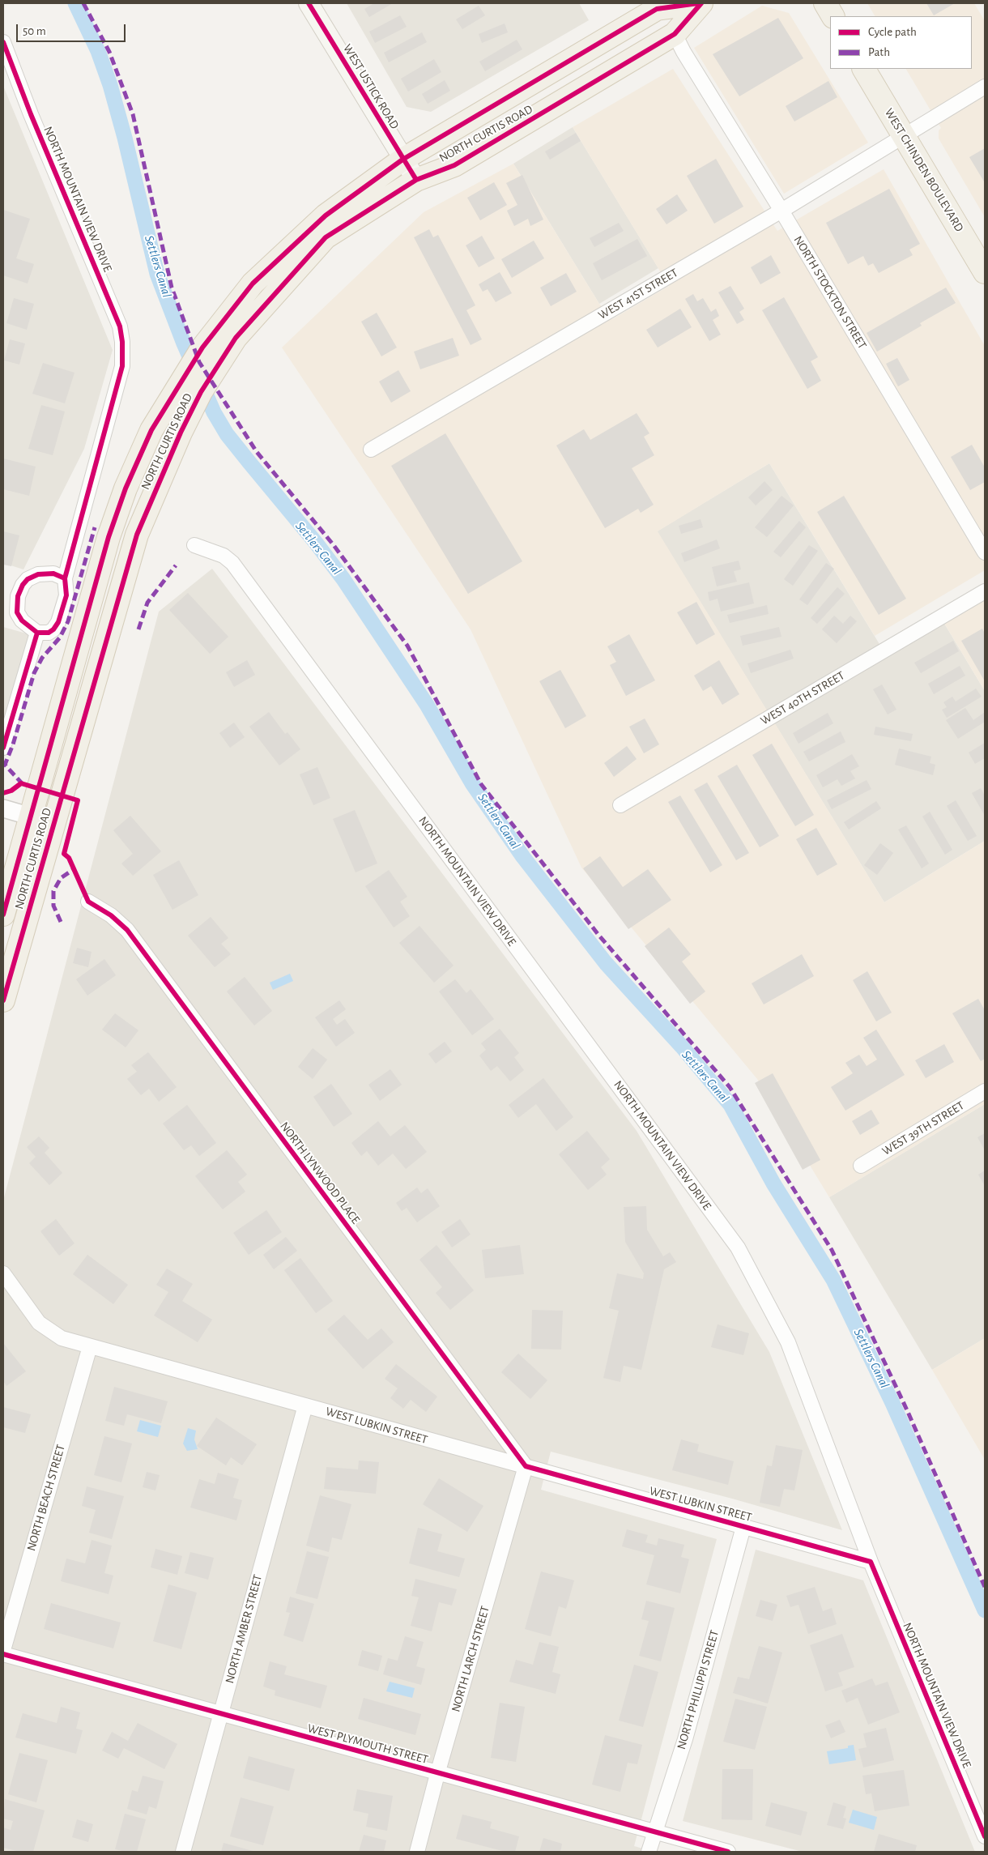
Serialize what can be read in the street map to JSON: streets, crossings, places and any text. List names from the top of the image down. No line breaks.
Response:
{"streets":{"main road":["WEST USTICK ROAD","NORTH CURTIS ROAD","WEST CHINDEN BOULEVARD"],"street":["NORTH MOUNTAIN VIEW DRIVE","NORTH STOCKTON STREET","WEST 41ST STREET","WEST 40TH STREET","WEST 39TH STREET","NORTH LYNWOOD PLACE","WEST LUBKIN STREET","NORTH BEACH STREET","NORTH AMBER STREET","NORTH LARCH STREET","NORTH PHILLIPPI STREET","WEST PLYMOUTH STREET"]},"crossings":[["WEST USTICK ROAD","NORTH CURTIS ROAD"],["NORTH CURTIS ROAD","NORTH STOCKTON STREET"],["WEST CHINDEN BOULEVARD","WEST 41ST STREET"],["NORTH MOUNTAIN VIEW DRIVE","WEST LUBKIN STREET"],["NORTH STOCKTON STREET","WEST 41ST STREET"],["NORTH LYNWOOD PLACE","WEST LUBKIN STREET"],["NORTH LYNWOOD PLACE","NORTH LARCH STREET"],["WEST LUBKIN STREET","NORTH BEACH STREET"],["WEST LUBKIN STREET","NORTH AMBER STREET"],["WEST LUBKIN STREET","NORTH LARCH STREET"],["WEST LUBKIN STREET","NORTH PHILLIPPI STREET"],["NORTH AMBER STREET","WEST PLYMOUTH STREET"],["NORTH LARCH STREET","WEST PLYMOUTH STREET"],["NORTH PHILLIPPI STREET","WEST PLYMOUTH STREET"]],"water":["Settlers Canal"],"legend":["Cycle path","Path"],"scale_bar":"50 m"}
